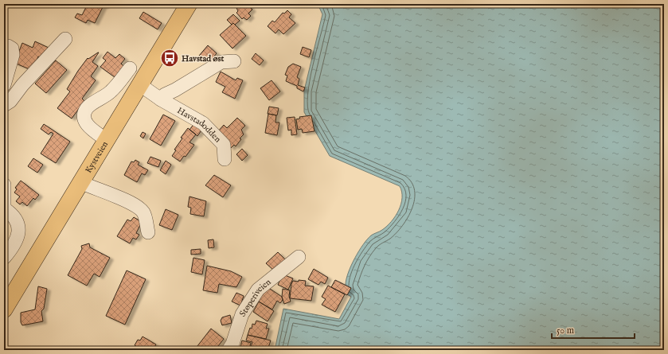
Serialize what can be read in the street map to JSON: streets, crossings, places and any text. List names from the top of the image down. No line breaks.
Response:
{"streets":{"main road":["Kystveien"],"street":["Havstadodden","Støperiveien"]},"crossings":[["Havstadodden","Kystveien"]],"places":{"bus stop":["Havstad øst"]},"scale_bar":"50 m"}
